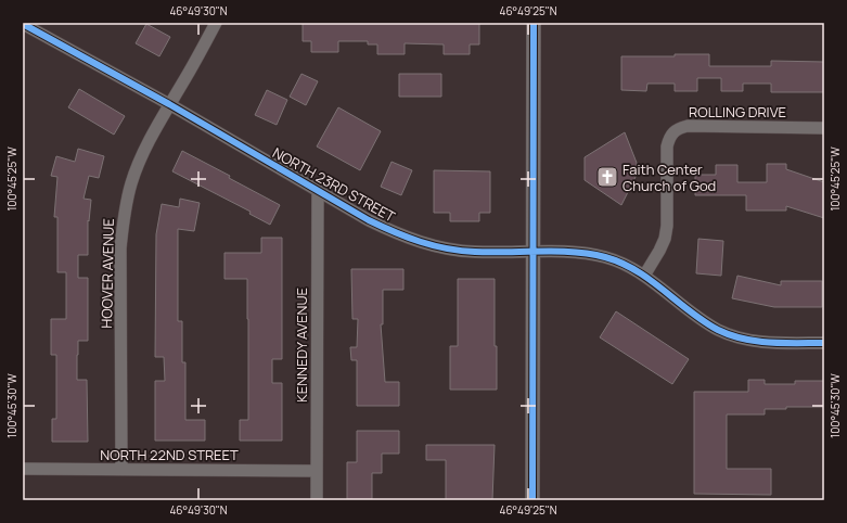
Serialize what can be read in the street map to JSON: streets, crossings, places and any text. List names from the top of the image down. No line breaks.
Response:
{"streets":{"street":["ROLLING DRIVE","NORTH 23RD STREET","HOOVER AVENUE","KENNEDY AVENUE","NORTH 22ND STREET"]},"crossings":[["ROLLING DRIVE","NORTH 23RD STREET"],["NORTH 23RD STREET","HOOVER AVENUE"],["NORTH 23RD STREET","KENNEDY AVENUE"],["HOOVER AVENUE","NORTH 22ND STREET"],["KENNEDY AVENUE","NORTH 22ND STREET"]],"places":{"church":["Faith Center Church of God"]},"coordinates":["46°49'30\"N","46°49'25\"N","100°45'25\"W","100°45'30\"W"]}
